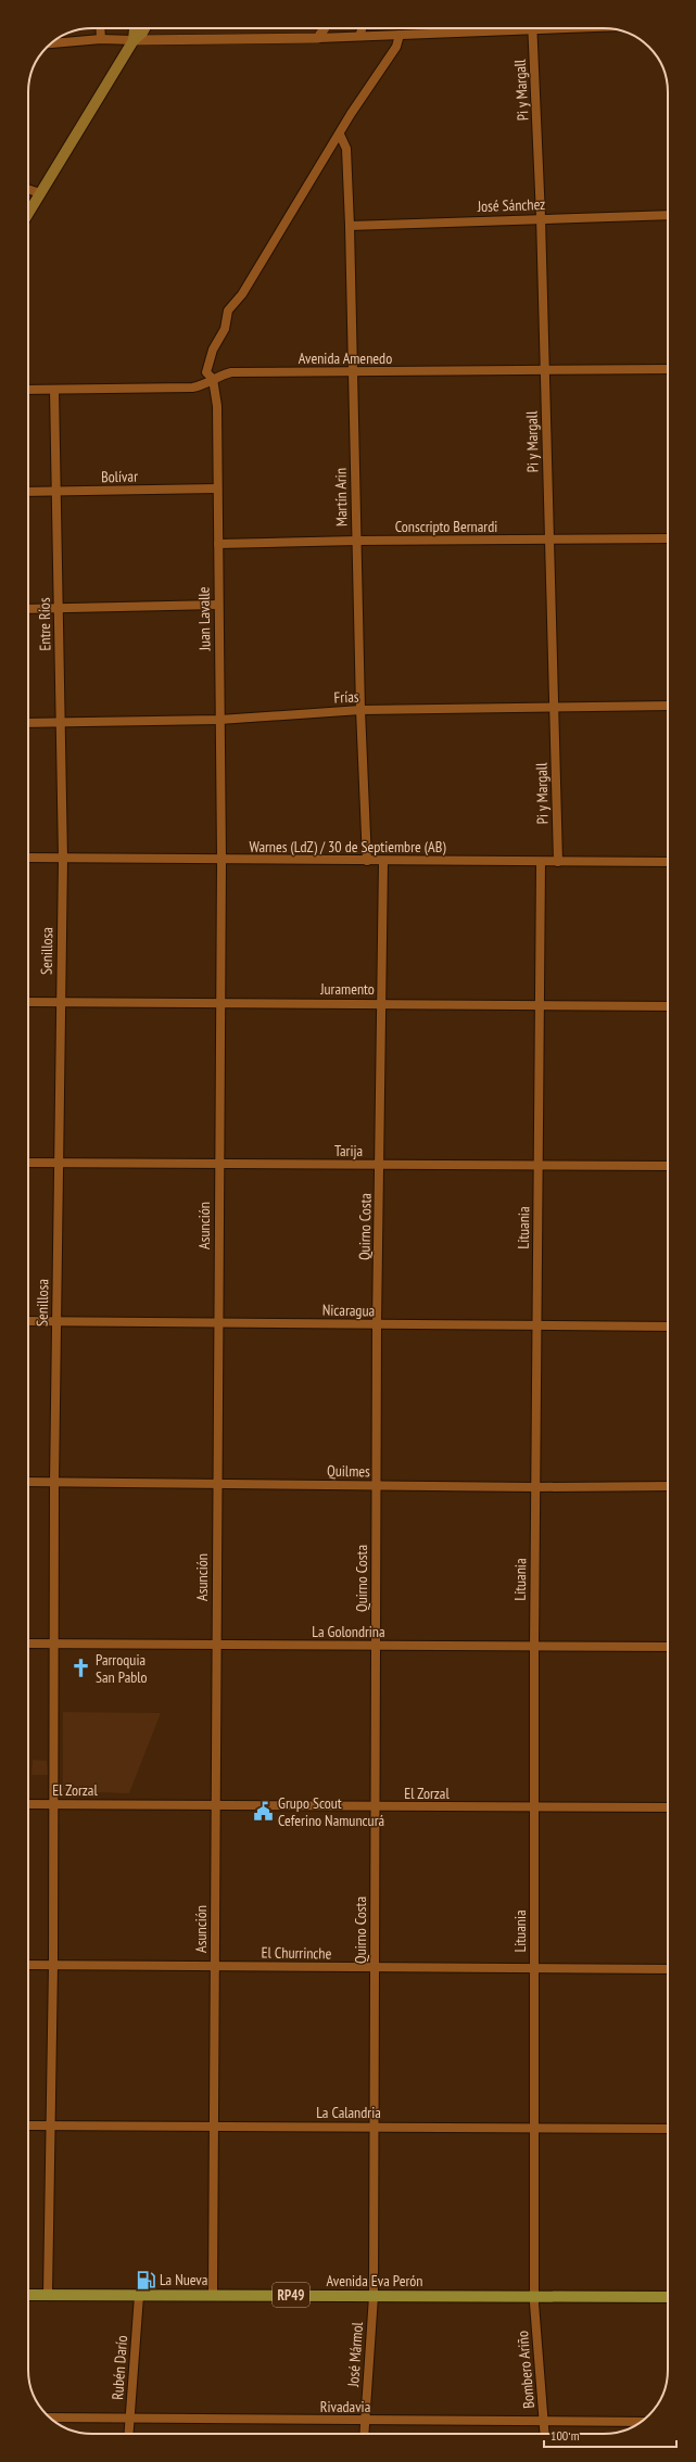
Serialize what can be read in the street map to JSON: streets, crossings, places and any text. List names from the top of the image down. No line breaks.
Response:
{"streets":{"main road":["Avenida Eva Perón","RP49"],"street":["Pi y Margall","José Sánchez","Avenida Amenedo","Bolívar","Martín Arin","Conscripto Bernardi","Juan Lavalle","Entre Ríos","Frías","Warnes (LdZ) / 30 de Septiembre (AB)","Senillosa","Juramento","Tarija","Asunción","Quirno Costa","Lituania","Nicaragua","Quilmes","La Golondrina","El Zorzal","El Churrinche","La Calandria","José Mármol","Rubén Darío","Bombero Ariño","Rivadavia"]},"crossings":[["Pi y Margall","José Sánchez"],["Pi y Margall","Avenida Amenedo"],["Pi y Margall","Conscripto Bernardi"],["Pi y Margall","Frías"],["Pi y Margall","Warnes (LdZ) / 30 de Septiembre (AB)"],["José Sánchez","Martín Arin"],["Avenida Amenedo","Martín Arin"],["Avenida Amenedo","Juan Lavalle"],["Avenida Amenedo","Entre Ríos"],["Bolívar","Juan Lavalle"],["Bolívar","Entre Ríos"],["Martín Arin","Conscripto Bernardi"],["Martín Arin","Juan Lavalle"],["Martín Arin","Frías"],["Martín Arin","Warnes (LdZ) / 30 de Septiembre (AB)"],["Conscripto Bernardi","Juan Lavalle"],["Juan Lavalle","Frías"],["Juan Lavalle","Warnes (LdZ) / 30 de Septiembre (AB)"],["Juan Lavalle","Asunción"],["Entre Ríos","Frías"],["Entre Ríos","Warnes (LdZ) / 30 de Septiembre (AB)"],["Entre Ríos","Senillosa"],["Warnes (LdZ) / 30 de Septiembre (AB)","Senillosa"],["Warnes (LdZ) / 30 de Septiembre (AB)","Asunción"],["Warnes (LdZ) / 30 de Septiembre (AB)","Quirno Costa"],["Warnes (LdZ) / 30 de Septiembre (AB)","Lituania"],["Senillosa","Juramento"],["Senillosa","Tarija"],["Senillosa","Nicaragua"],["Senillosa","Quilmes"],["Senillosa","La Golondrina"],["Senillosa","El Zorzal"],["Senillosa","El Churrinche"],["Senillosa","La Calandria"],["Senillosa","Avenida Eva Perón"],["Juramento","Asunción"],["Juramento","Quirno Costa"],["Juramento","Lituania"],["Tarija","Asunción"],["Tarija","Quirno Costa"],["Tarija","Lituania"],["Asunción","Nicaragua"],["Asunción","Quilmes"],["Asunción","La Golondrina"],["Asunción","El Zorzal"],["Asunción","El Churrinche"],["Asunción","La Calandria"],["Asunción","Avenida Eva Perón"],["Quirno Costa","Nicaragua"],["Quirno Costa","Quilmes"],["Quirno Costa","La Golondrina"],["Quirno Costa","El Zorzal"],["Quirno Costa","El Churrinche"],["Quirno Costa","La Calandria"],["Quirno Costa","Avenida Eva Perón"],["Quirno Costa","José Mármol"],["Lituania","Nicaragua"],["Lituania","Quilmes"],["Lituania","La Golondrina"],["Lituania","El Zorzal"],["Lituania","El Churrinche"],["Lituania","La Calandria"],["Lituania","Avenida Eva Perón"],["Lituania","Bombero Ariño"],["Avenida Eva Perón","José Mármol"],["Avenida Eva Perón","Rubén Darío"],["Avenida Eva Perón","Bombero Ariño"],["José Mármol","Rivadavia"],["Rubén Darío","Rivadavia"],["Bombero Ariño","Rivadavia"]],"places":{"church":["Parroquia San Pablo"],"public building":["Grupo Scout Ceferino Namuncurá"],"fuel station":["La Nueva"]},"scale_bar":"100 m"}
